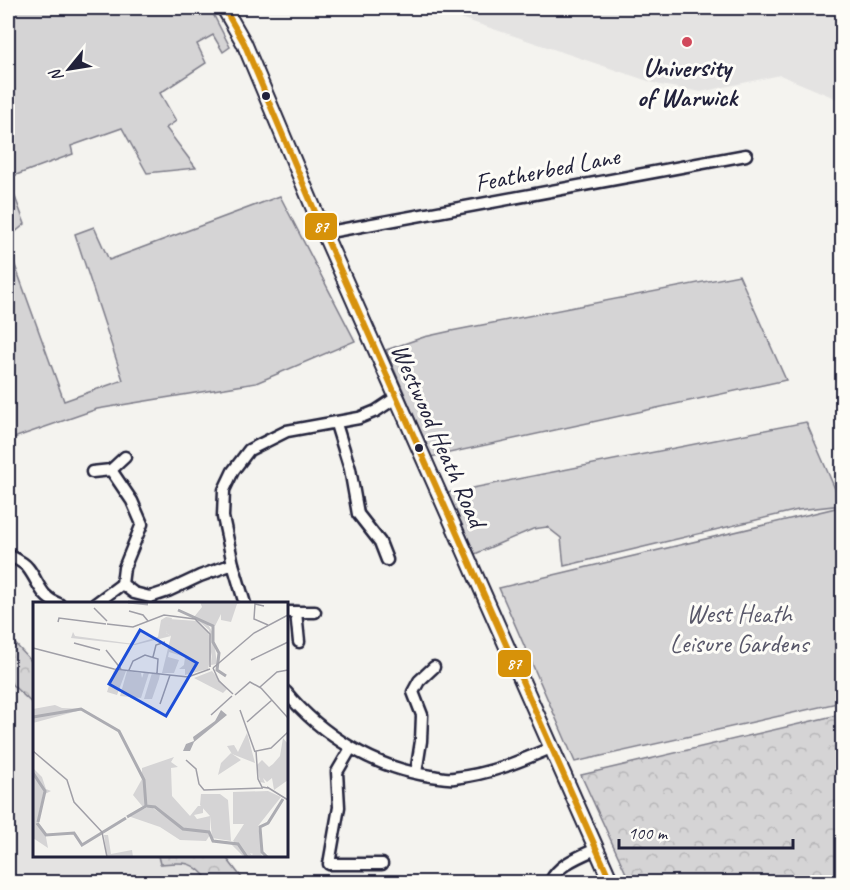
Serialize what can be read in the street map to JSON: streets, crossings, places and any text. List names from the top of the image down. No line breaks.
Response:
{"streets":{"street":["Featherbed Lane","Westwood Heath Road"]},"crossings":[["Featherbed Lane","Westwood Heath Road"]],"parks":["West Heath Leisure Gardens"],"places":["University of Warwick"],"lines":["transit line 87"],"scale_bar":"100 m","north":"bottom left"}
